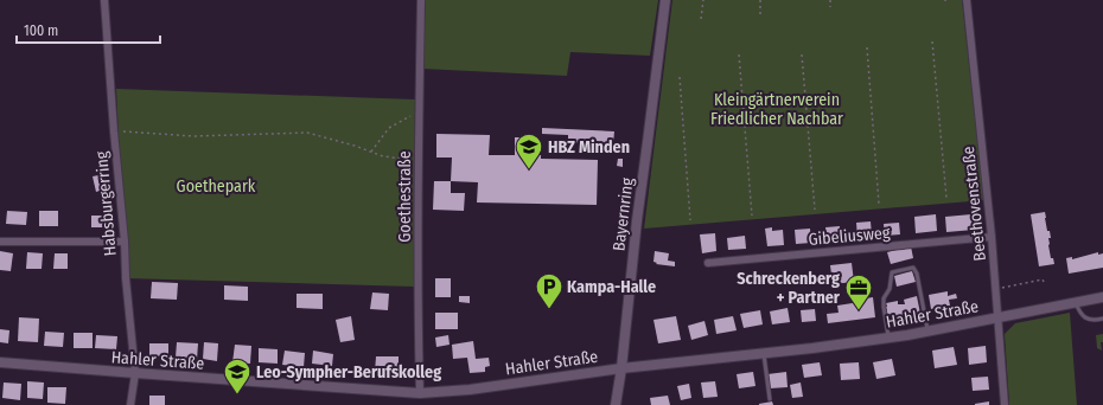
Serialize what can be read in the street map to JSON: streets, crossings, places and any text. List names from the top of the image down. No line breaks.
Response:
{"streets":{"street":["Goethestraße","Habsburgerring","Beethovenstraße","Bayernring","Gibeliusweg","Hahler Straße"]},"crossings":[["Goethestraße","Hahler Straße"],["Habsburgerring","Hahler Straße"],["Beethovenstraße","Gibeliusweg"],["Beethovenstraße","Hahler Straße"],["Bayernring","Hahler Straße"]],"parks":["Kleingärtnerverein Friedlicher Nachbar","Goethepark"],"places":{"school or university":["HBZ Minden","Leo-Sympher-Berufskolleg"],"parking":["Kampa-Halle"],"office":["Schreckenberg + Partner"]},"scale_bar":"100 m"}
